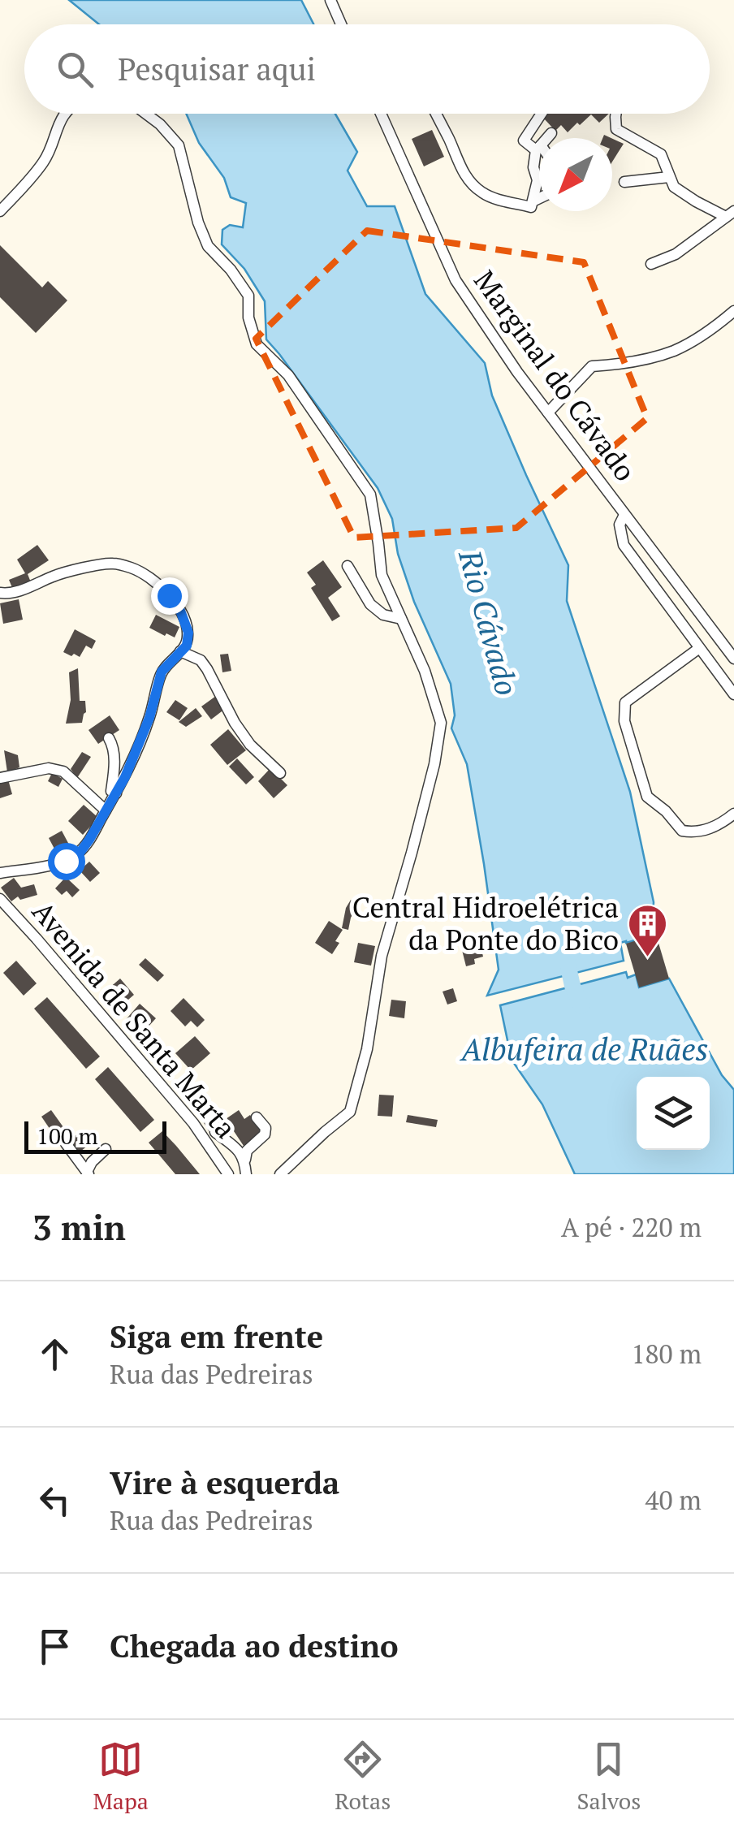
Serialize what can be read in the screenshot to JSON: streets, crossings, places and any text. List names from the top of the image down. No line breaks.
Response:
{"streets":{"street":["Marginal do Cávado","Avenida de Santa Marta"]},"water":["Rio Cávado","Albufeira de Ruães"],"places":{"building":["Central Hidroelétrica da Ponte do Bico"]},"scale_bar":"100 m","north":"bottom left","page":{"search":"Pesquisar aqui","scale":"100 m","heading":["3 min","A pé · 220 m"],"list":[["Siga em frente","Rua das Pedreiras","180 m"],["Vire à esquerda","Rua das Pedreiras","40 m"],"Chegada ao destino"],"nav":["Mapa","Rotas","Salvos"]}}
